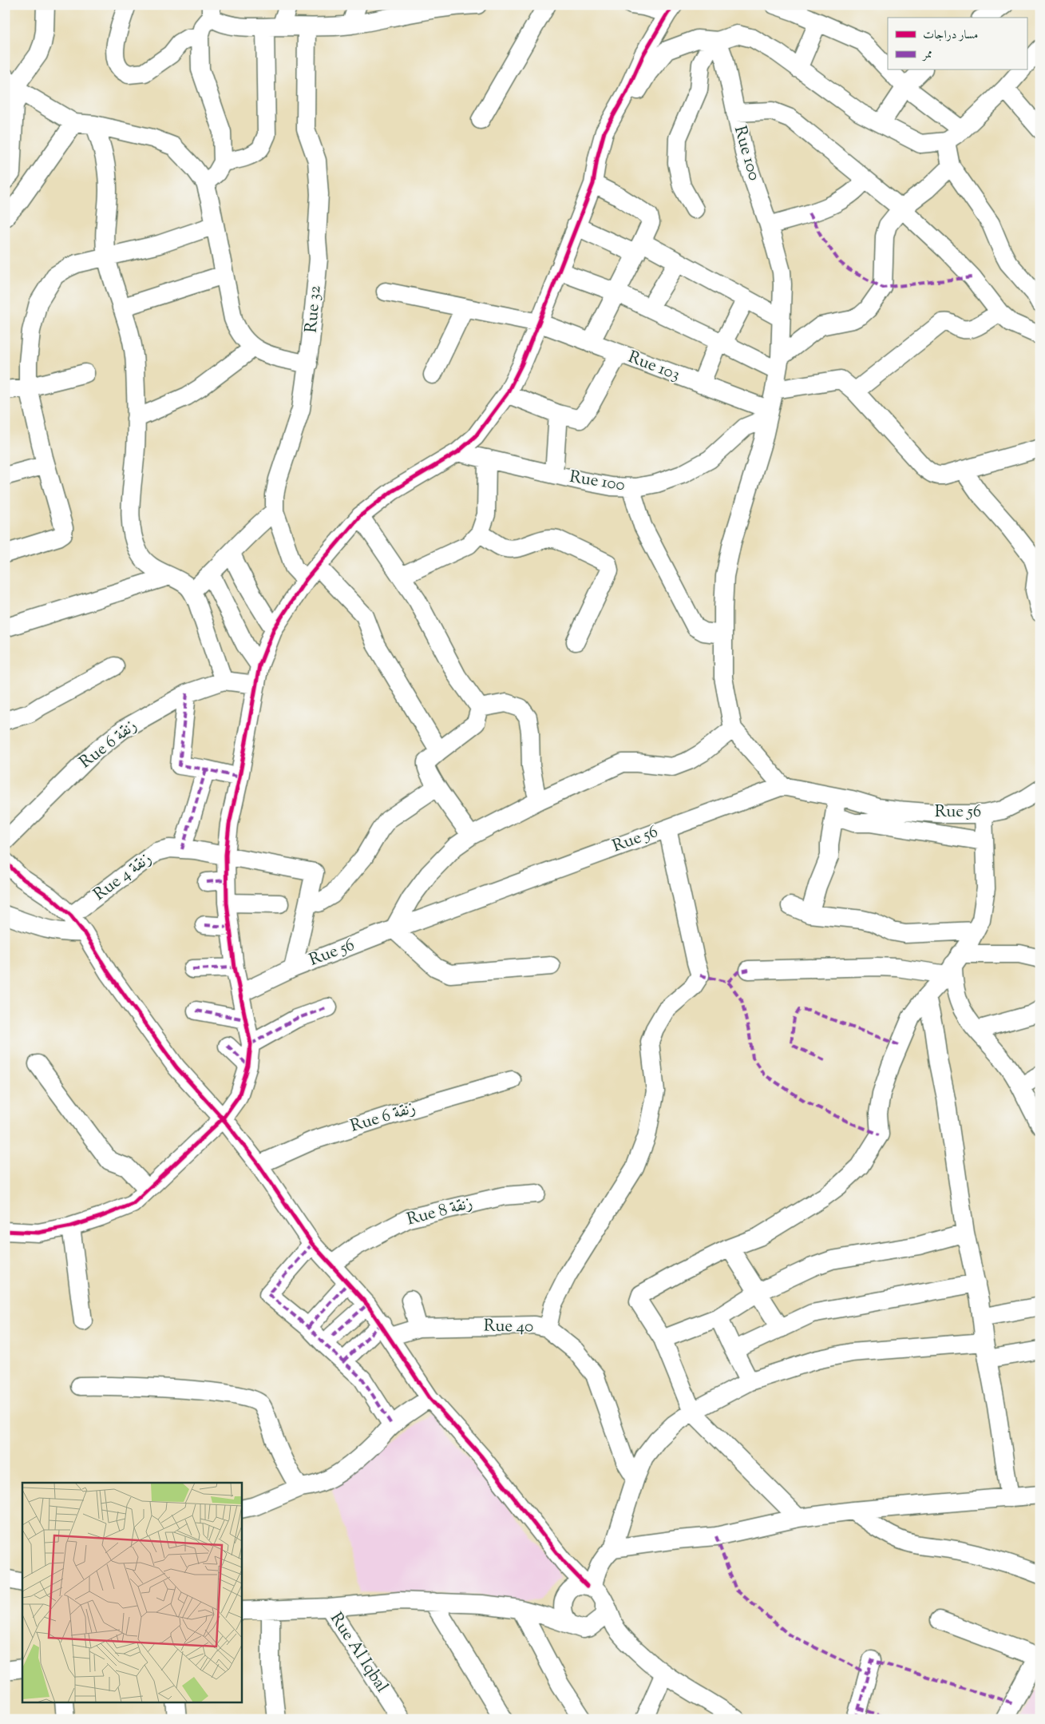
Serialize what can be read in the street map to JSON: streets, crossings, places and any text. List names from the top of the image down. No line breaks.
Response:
{"streets":{"street":["Rue 100","Rue 32","Rue 103","Rue 6 زنقة","Rue 56","Rue 4 زنقة","Rue 8 زنقة","Rue 40","Rue Al Iqbal"]},"crossings":[["Rue 100","Rue 103"]],"legend":["مسار دراجات","ممر"]}
